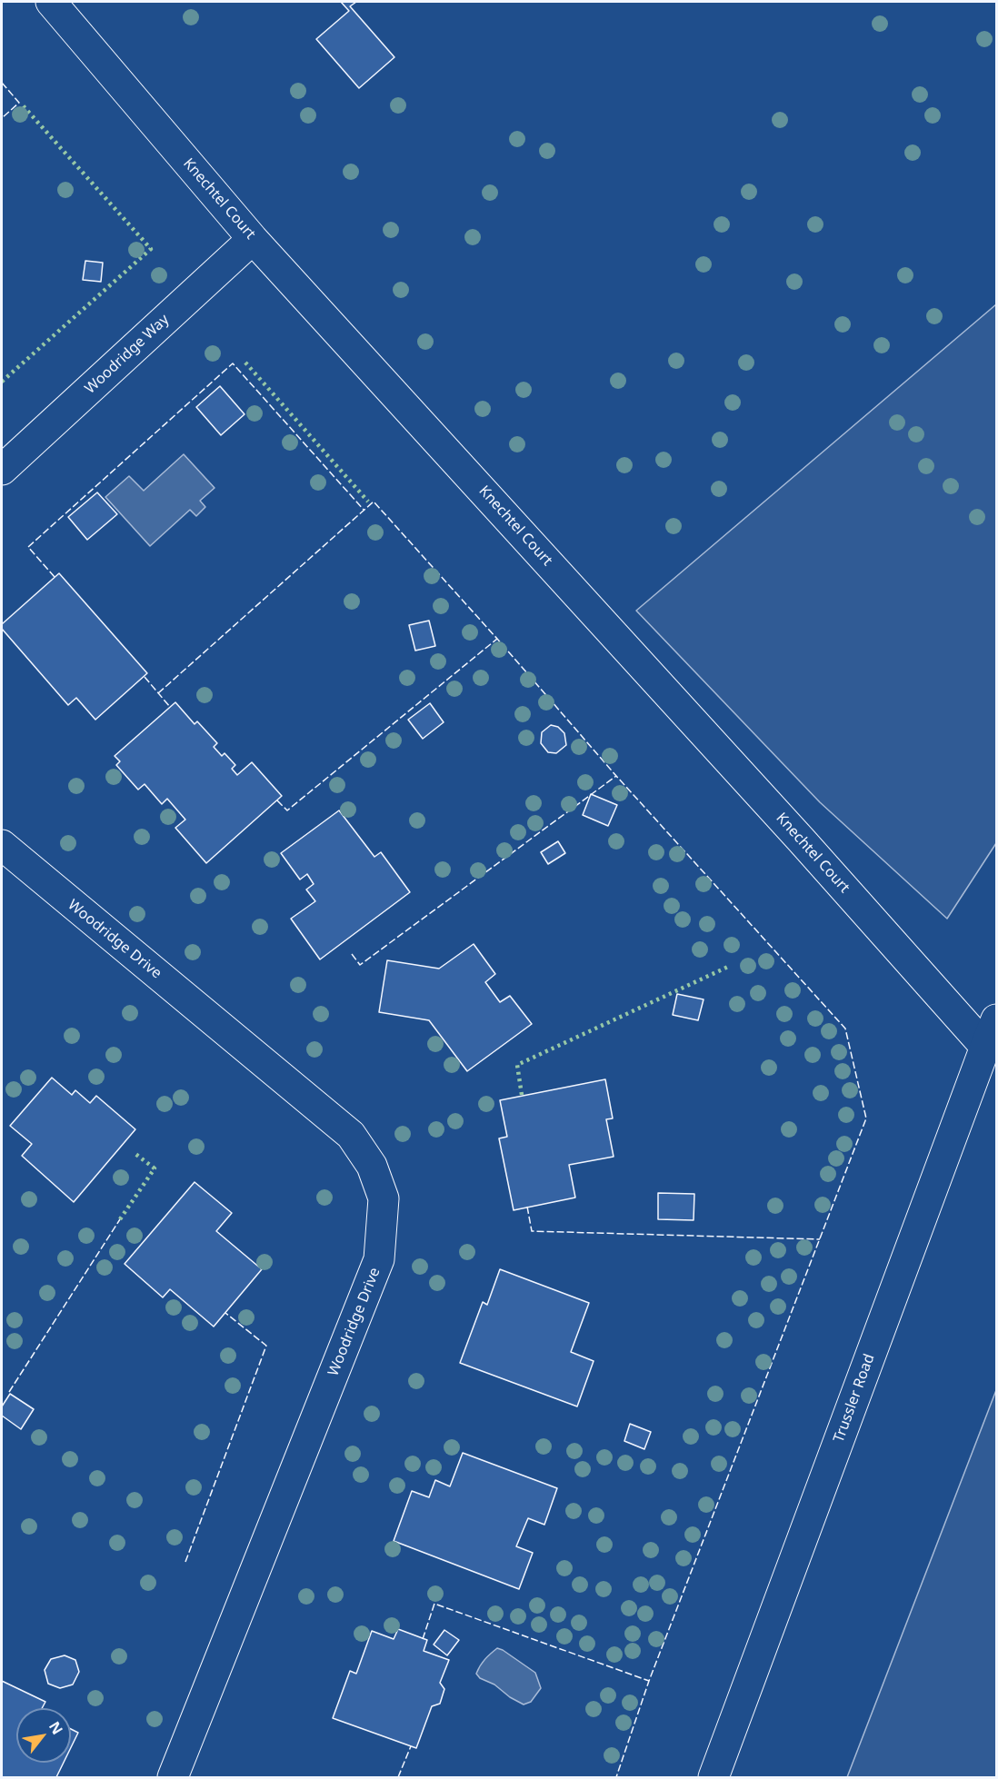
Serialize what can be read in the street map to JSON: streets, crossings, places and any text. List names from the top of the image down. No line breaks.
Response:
{"streets":{"street":["Knechtel Court","Woodridge Way","Woodridge Drive","Trussler Road"]},"crossings":[["Knechtel Court","Woodridge Way"],["Knechtel Court","Trussler Road"]],"north":"top right"}
